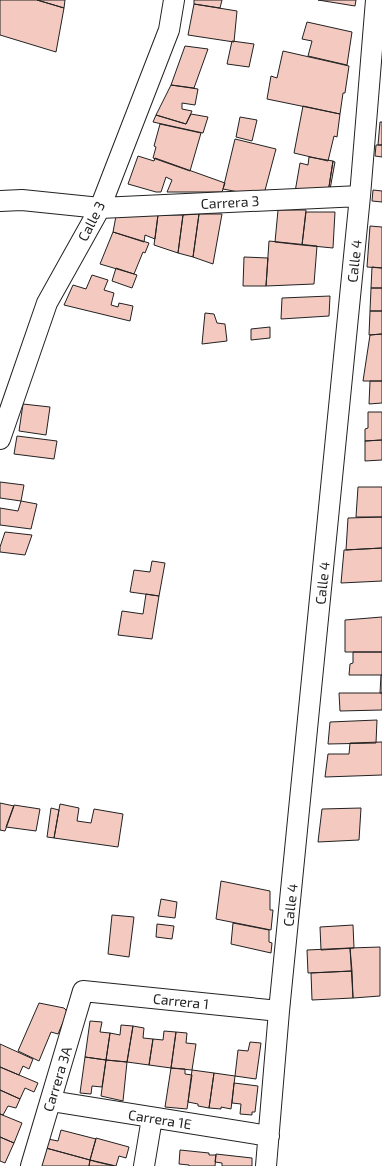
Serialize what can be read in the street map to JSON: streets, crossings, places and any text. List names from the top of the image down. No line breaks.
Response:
{"streets":{"street":["Carrera 3","Calle 3","Calle 4","Carrera 1","Carrera 3A","Carrera 1E"]},"crossings":[["Carrera 3","Calle 3"],["Carrera 3","Calle 4"],["Calle 4","Carrera 1"],["Calle 4","Carrera 1E"],["Carrera 1","Carrera 3A"],["Carrera 3A","Carrera 1E"]]}
